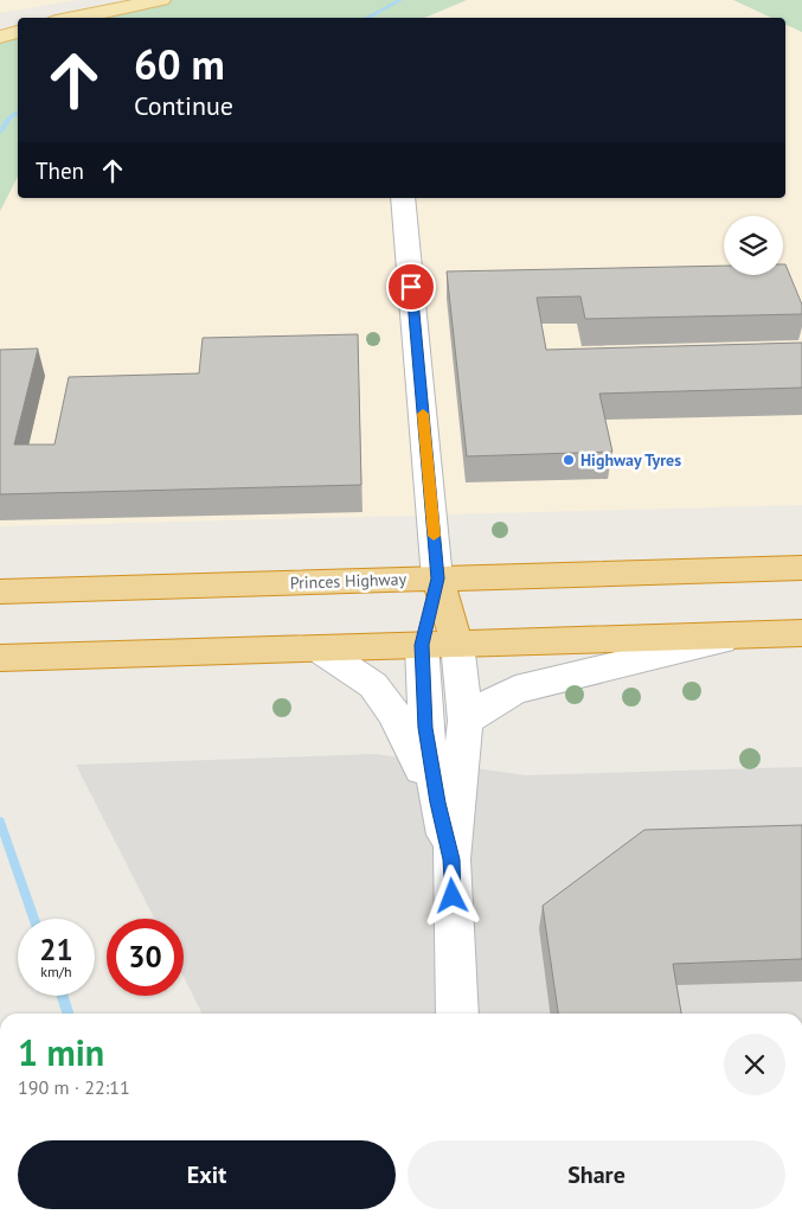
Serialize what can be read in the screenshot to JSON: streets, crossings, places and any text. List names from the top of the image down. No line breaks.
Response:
{"streets":{"highway":["Princes Highway"]},"places":["Highway Tyres"],"page":{"turn":["60 m","Continue"],"then":"Then","speed":"21 km/h","limit":"30","heading":["1 min","190 m · 22:11"],"buttons":["Exit","Share"]}}
